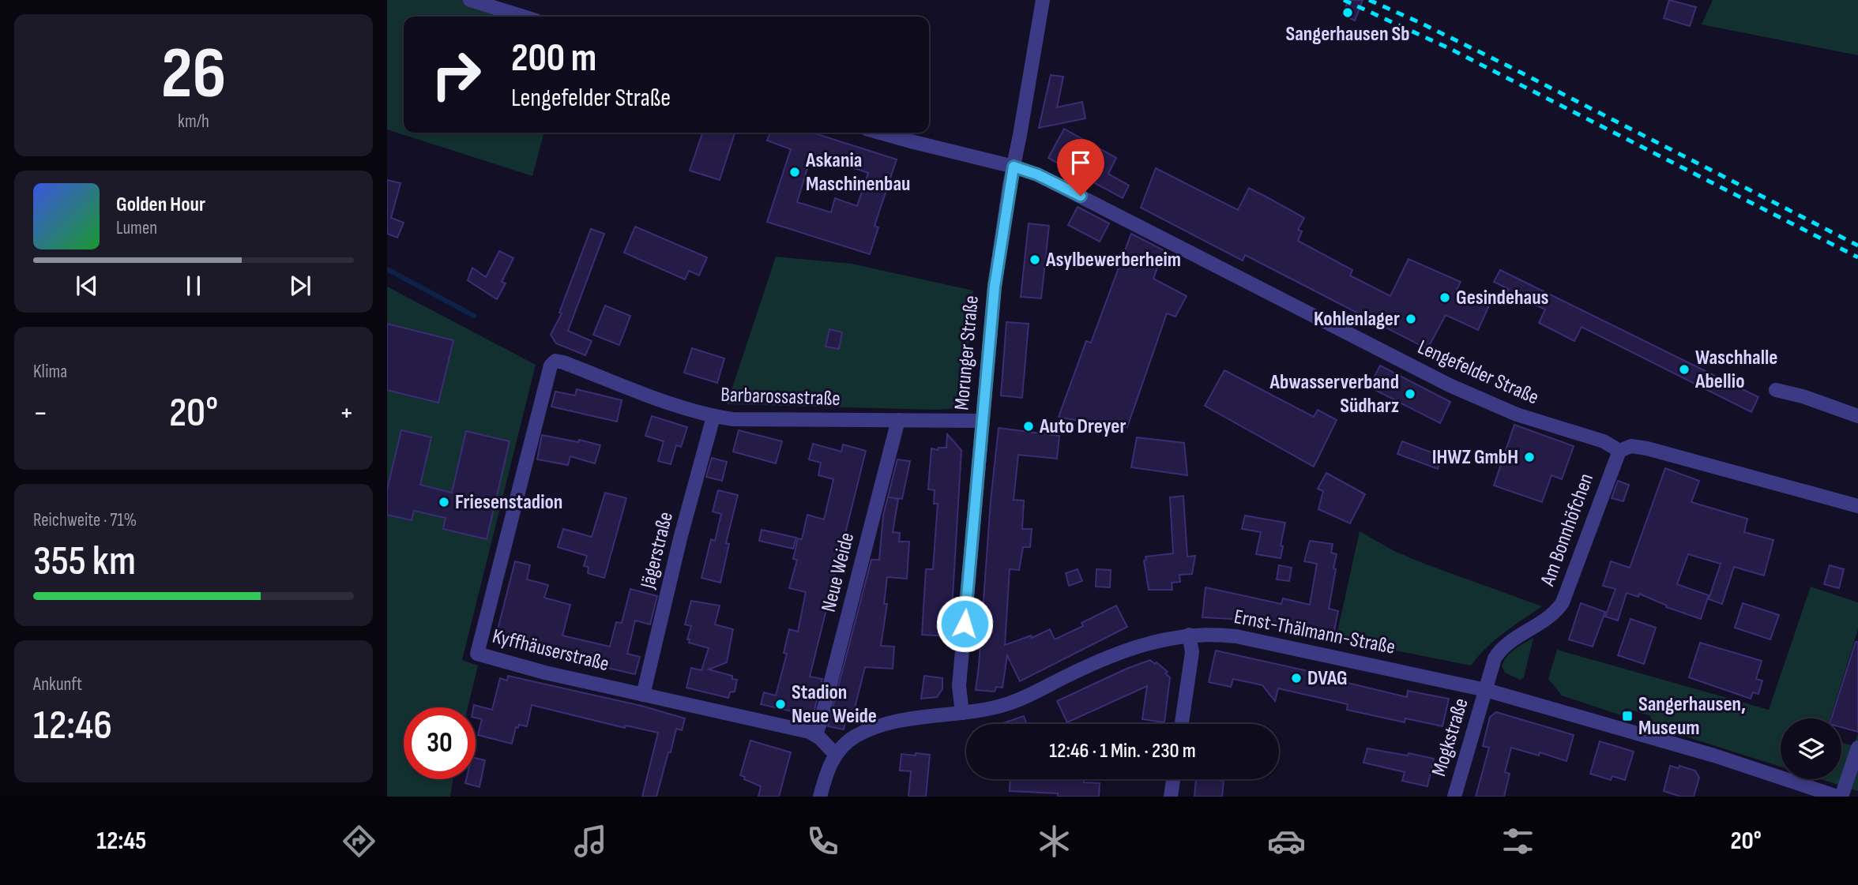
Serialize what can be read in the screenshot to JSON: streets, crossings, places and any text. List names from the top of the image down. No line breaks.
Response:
{"streets":{"street":["Morunger Straße","Lengefelder Straße","Barbarossastraße","Am Bonnhöfchen","Jägerstraße","Neue Weide","Ernst-Thälmann-Straße","Kyffhäuserstraße","Mogkstraße"]},"crossings":[["Morunger Straße","Lengefelder Straße"],["Morunger Straße","Barbarossastraße"],["Morunger Straße","Ernst-Thälmann-Straße"],["Lengefelder Straße","Am Bonnhöfchen"],["Barbarossastraße","Jägerstraße"],["Barbarossastraße","Neue Weide"],["Barbarossastraße","Kyffhäuserstraße"],["Am Bonnhöfchen","Ernst-Thälmann-Straße"],["Am Bonnhöfchen","Mogkstraße"],["Jägerstraße","Kyffhäuserstraße"],["Neue Weide","Kyffhäuserstraße"],["Ernst-Thälmann-Straße","Mogkstraße"]],"places":{"other":["Sangerhausen Sb","Askania Maschinenbau","Asylbewerberheim","Gesindehaus","Kohlenlager","Waschhalle Abellio","Abwasserverband Südharz","Auto Dreyer","IHWZ GmbH","Friesenstadion","DVAG","Stadion Neue Weide"],"transit":["Sangerhausen, Museum"]},"page":{"tile":[["26","km/h"],"Klima",["Reichweite · 71%","355 km"],["Ankunft","12:46"]],"turn":["200 m","Lengefelder Straße"],"song":["Golden Hour","Lumen"],"heat":["−","20°","+"],"limit":"30","trip":"12:46 · 1 Min. · 230 m","tabs":["12:45","20°"]}}
